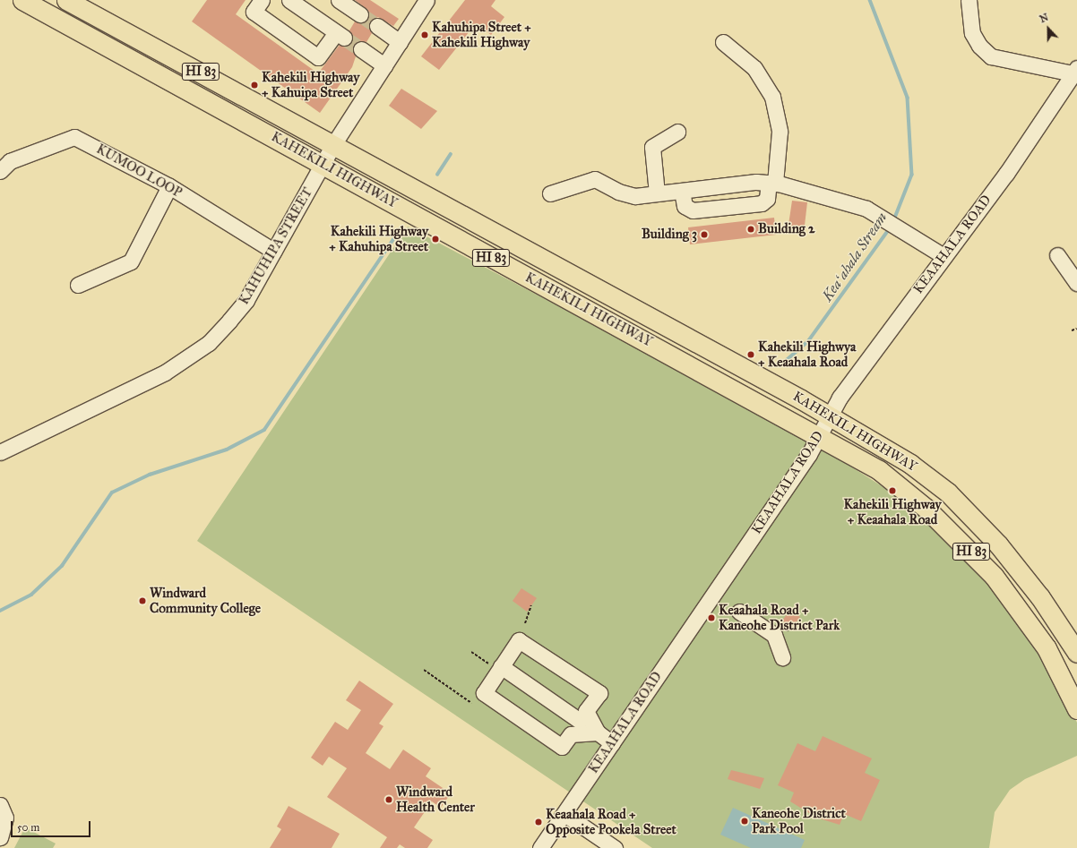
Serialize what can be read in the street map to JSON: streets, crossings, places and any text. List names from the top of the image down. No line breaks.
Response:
{"streets":{"main road":["HI 83","KAHEKILI HIGHWAY"],"street":["KUMOO LOOP","KEAAHALA ROAD","KAHUHIPA STREET"]},"crossings":[["KAHEKILI HIGHWAY","KEAAHALA ROAD"],["KAHEKILI HIGHWAY","KAHUHIPA STREET"],["KUMOO LOOP","KAHUHIPA STREET"]],"water":["Keaʻahala Stream"],"places":["Kahuhipa Street + Kahekili Highway","Kahekili Highway + Kahuipa Street","Building 2","Building 3","Kahekili Highway + Kahuhipa Street","Kahekili Highwya + Keaahala Road","Kahekili Highway + Keaahala Road","Windward Community College","Keaahala Road + Kaneohe District Park","Windward Health Center","Kaneohe District Park Pool","Keaahala Road + Opposite Pookela Street"],"scale_bar":"50 m","north":"top"}
